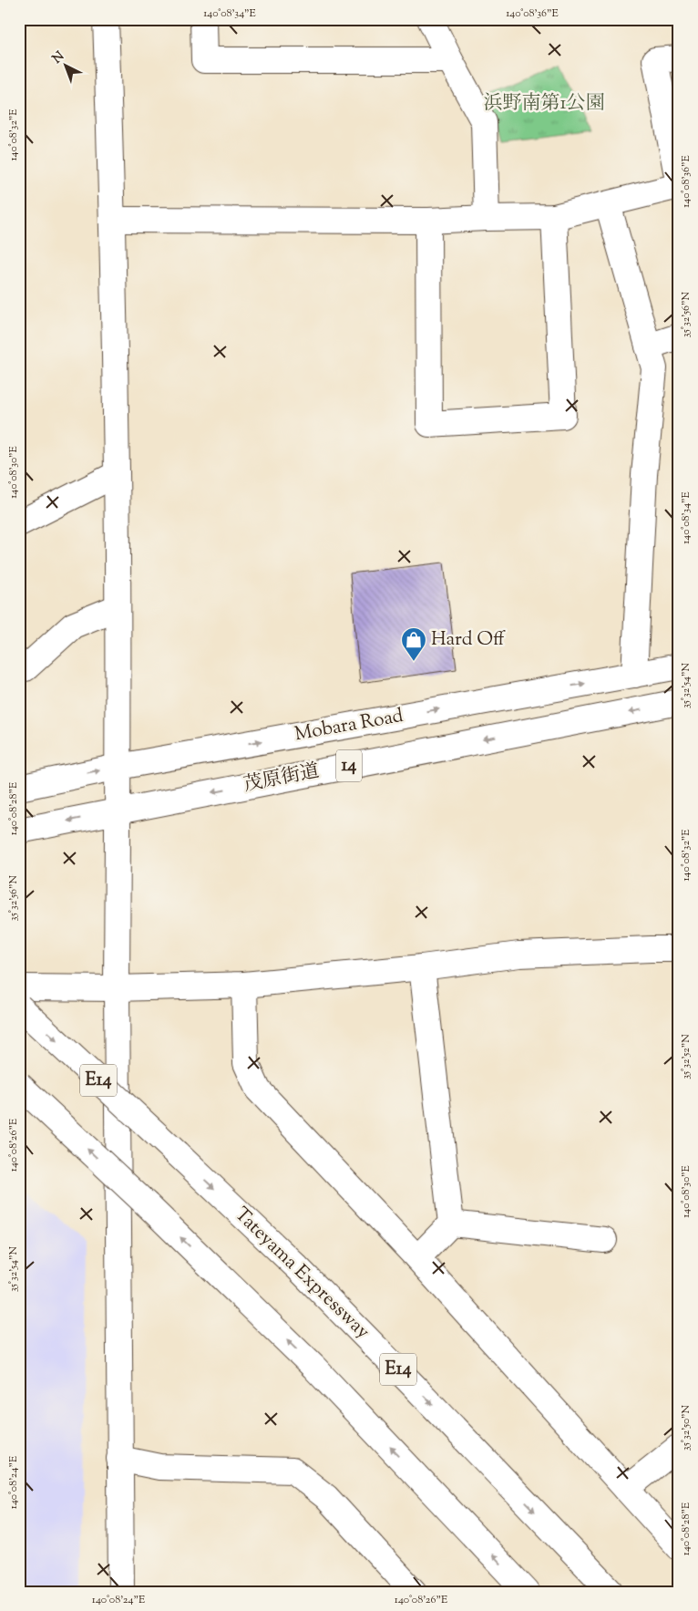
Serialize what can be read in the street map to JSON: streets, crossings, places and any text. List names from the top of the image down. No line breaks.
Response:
{"streets":{"main road":["Mobara Road","14","茂原街道","E14","Tateyama Expressway"]},"parks":["浜野南第1公園"],"places":{"shop":["Hard Off"]},"north":"top left","coordinates":["140°08'34\"E","140°08'36\"E","140°08'32\"E","35°32'56\"N","140°08'30\"E","35°32'54\"N","140°08'28\"E","35°32'52\"N","140°08'26\"E","35°32'50\"N","140°08'24\"E"]}
